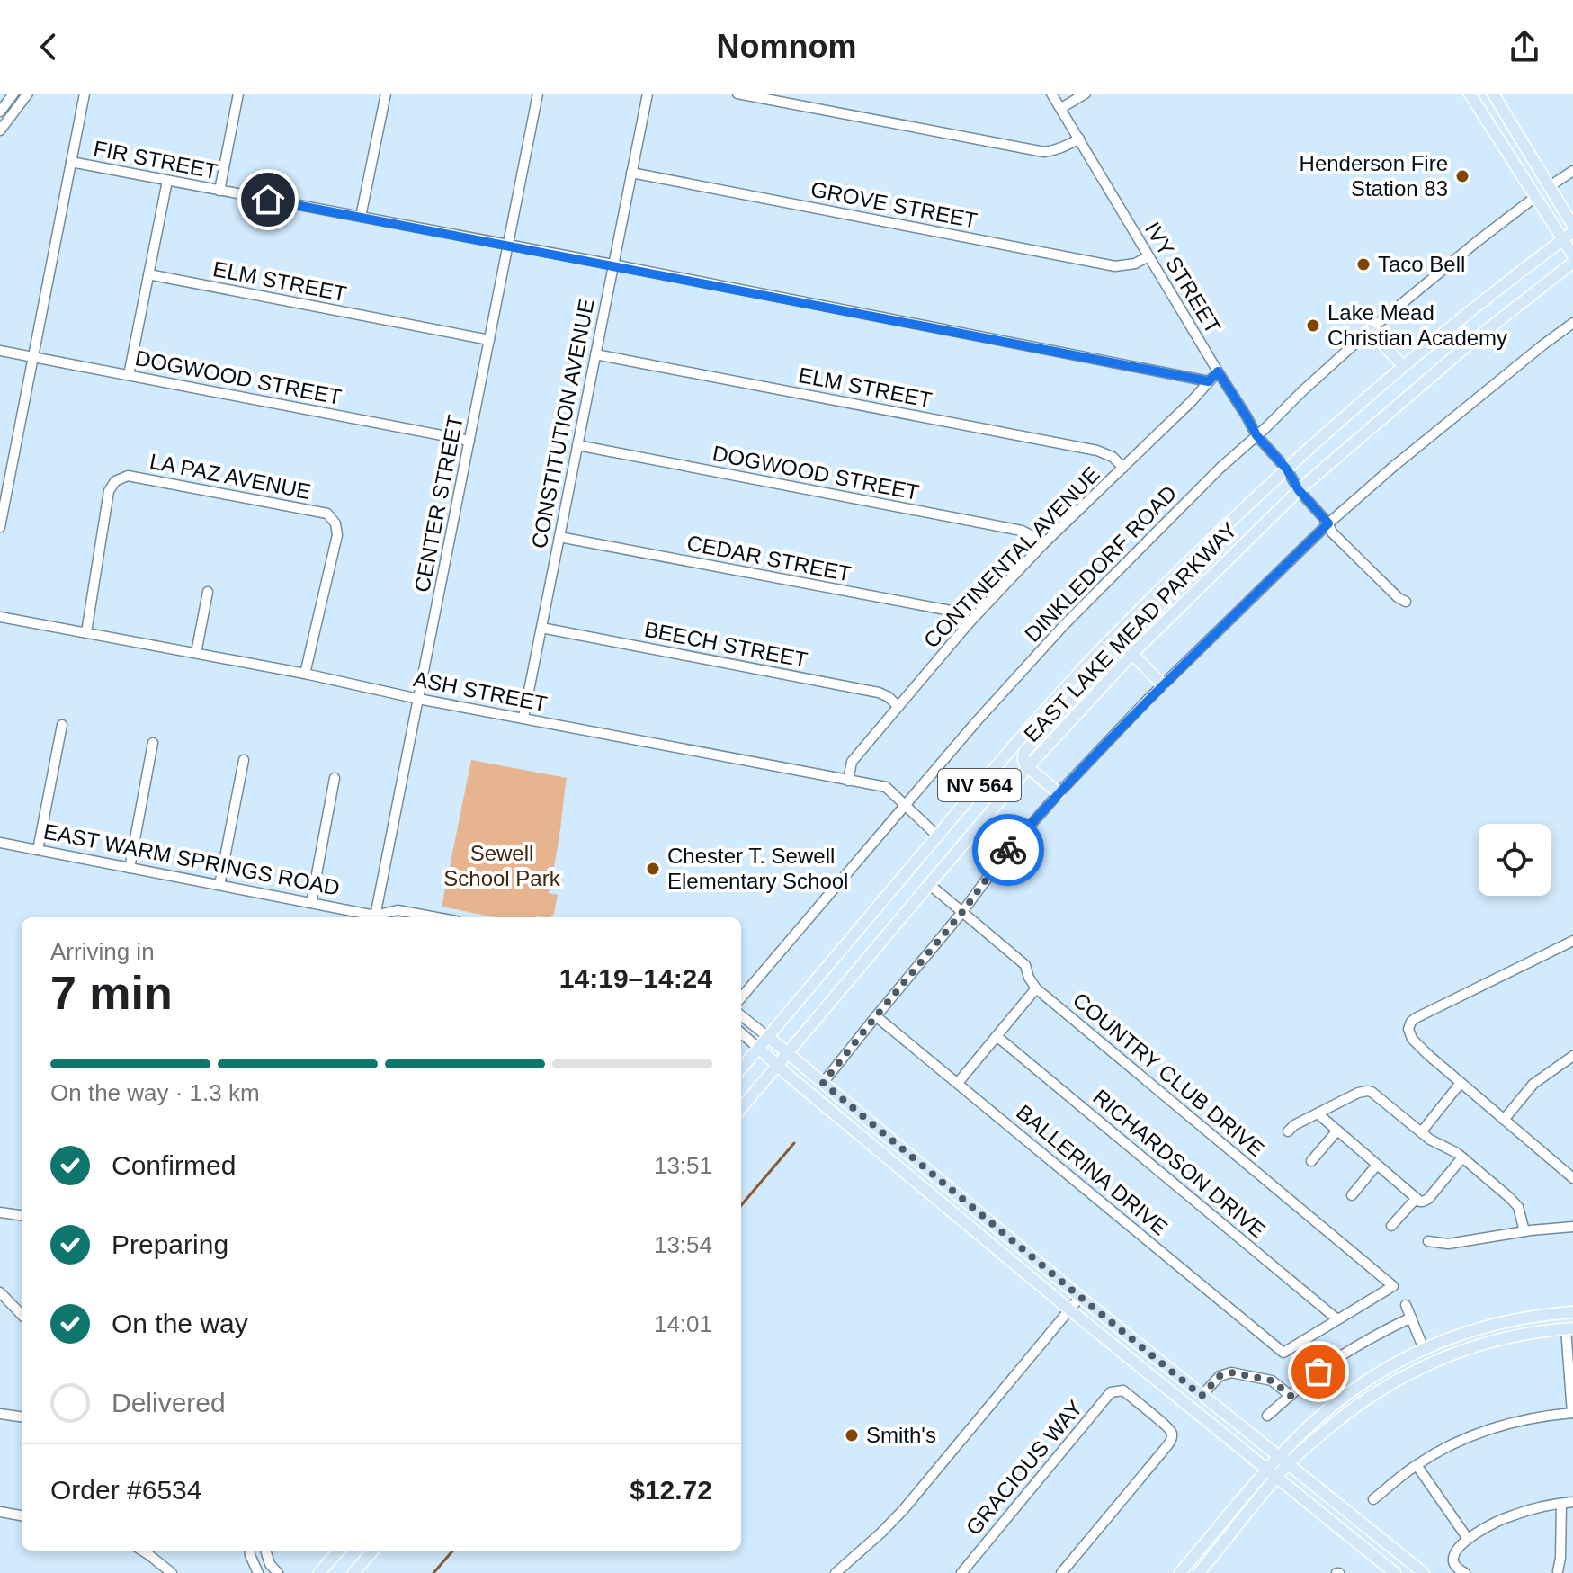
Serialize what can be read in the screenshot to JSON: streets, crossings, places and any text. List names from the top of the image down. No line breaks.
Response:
{"streets":{"main road":["EAST LAKE MEAD PARKWAY","NV 564"],"street":["FIR STREET","GROVE STREET","IVY STREET","ELM STREET","DOGWOOD STREET","CONSTITUTION AVENUE","LA PAZ AVENUE","CENTER STREET","CONTINENTAL AVENUE","CEDAR STREET","DINKLEDORF ROAD","BEECH STREET","ASH STREET","EAST WARM SPRINGS ROAD","COUNTRY CLUB DRIVE","RICHARDSON DRIVE","BALLERINA DRIVE","GRACIOUS WAY"]},"crossings":[["FIR STREET","CONSTITUTION AVENUE"],["FIR STREET","CENTER STREET"],["FIR STREET","CONTINENTAL AVENUE"],["GROVE STREET","IVY STREET"],["GROVE STREET","CONSTITUTION AVENUE"],["IVY STREET","CONTINENTAL AVENUE"],["IVY STREET","DINKLEDORF ROAD"],["IVY STREET","EAST LAKE MEAD PARKWAY"],["ELM STREET","CONSTITUTION AVENUE"],["ELM STREET","CENTER STREET"],["ELM STREET","CONTINENTAL AVENUE"],["DOGWOOD STREET","CONSTITUTION AVENUE"],["DOGWOOD STREET","CENTER STREET"],["DOGWOOD STREET","CONTINENTAL AVENUE"],["CONSTITUTION AVENUE","CEDAR STREET"],["CONSTITUTION AVENUE","BEECH STREET"],["CONSTITUTION AVENUE","ASH STREET"],["LA PAZ AVENUE","ASH STREET"],["CENTER STREET","ASH STREET"],["CONTINENTAL AVENUE","CEDAR STREET"],["CONTINENTAL AVENUE","BEECH STREET"],["CONTINENTAL AVENUE","ASH STREET"],["DINKLEDORF ROAD","ASH STREET"],["EAST LAKE MEAD PARKWAY","ASH STREET"],["EAST LAKE MEAD PARKWAY","COUNTRY CLUB DRIVE"],["COUNTRY CLUB DRIVE","RICHARDSON DRIVE"],["COUNTRY CLUB DRIVE","BALLERINA DRIVE"],["RICHARDSON DRIVE","BALLERINA DRIVE"]],"parks":["Sewell School Park"],"places":["Henderson Fire Station 83","Taco Bell","Lake Mead Christian Academy","Chester T. Sewell Elementary School","Smith's"],"page":{"header":"Nomnom","heading":["7 min","Arriving in","14:19–14:24"],"panel":["Order #6534","$12.72"],"bar":"On the way · 1.3 km","list":[["Confirmed","13:51"],["Preparing","13:54"],["On the way","14:01"],"Delivered"]}}
